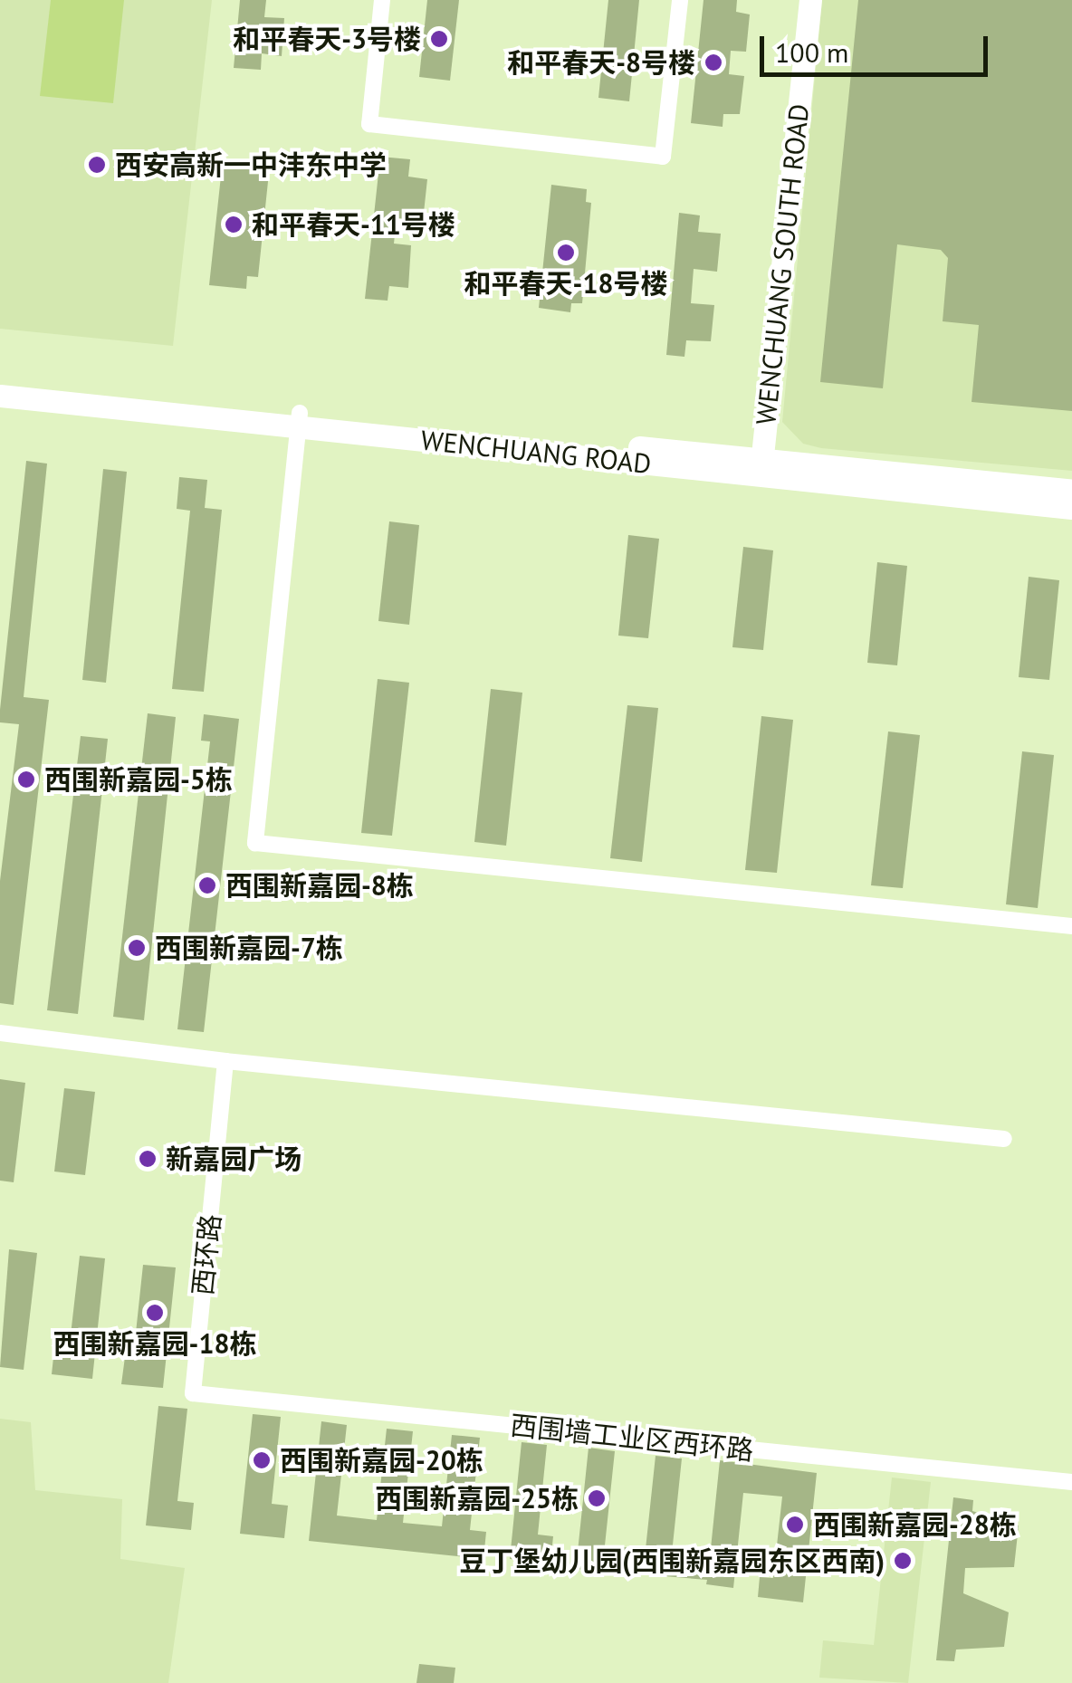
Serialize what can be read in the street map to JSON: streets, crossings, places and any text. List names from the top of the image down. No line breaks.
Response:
{"streets":{"street":["WENCHUANG SOUTH ROAD","WENCHUANG ROAD","西环路","西围墙工业区西环路"]},"crossings":[["WENCHUANG SOUTH ROAD","WENCHUANG ROAD"],["西环路","西围墙工业区西环路"]],"places":["和平春天-3号楼","和平春天-8号楼","西安高新一中沣东中学","和平春天-11号楼","和平春天-18号楼","西围新嘉园-5栋","西围新嘉园-8栋","西围新嘉园-7栋","新嘉园广场","西围新嘉园-18栋","西围新嘉园-20栋","西围新嘉园-25栋","西围新嘉园-28栋","豆丁堡幼儿园(西围新嘉园东区西南)"],"scale_bar":"100 m"}
